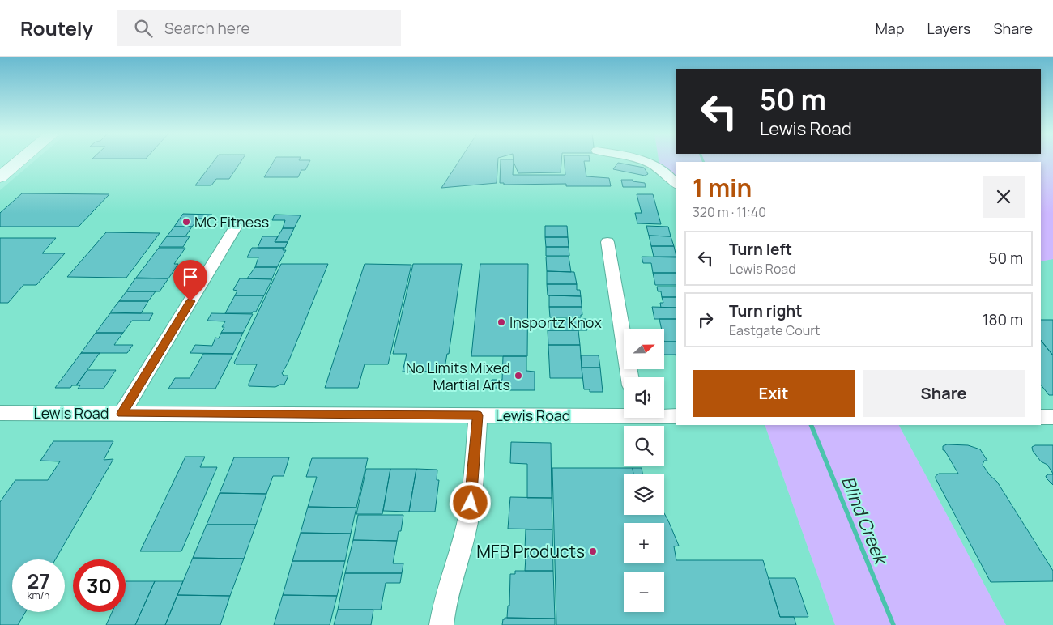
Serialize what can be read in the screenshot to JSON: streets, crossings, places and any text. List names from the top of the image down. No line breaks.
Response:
{"streets":{"street":["Lewis Road"]},"water":["Blind Creek"],"places":["MC Fitness","Insportz Knox","No Limits Mixed Martial Arts","MFB Products"],"north":"right","page":{"header":"Routely","search":"Search here","nav":["Map","Layers","Share"],"turn":["50 m","Lewis Road"],"heading":["1 min","320 m · 11:40"],"list":[{"name":"Turn left","note":"Lewis Road","value":"50 m"},{"name":"Turn right","note":"Eastgate Court","value":"180 m"}],"map_buttons":["+","−"],"buttons":["Exit","Share"],"speed":"27 km/h","limit":"30"}}
